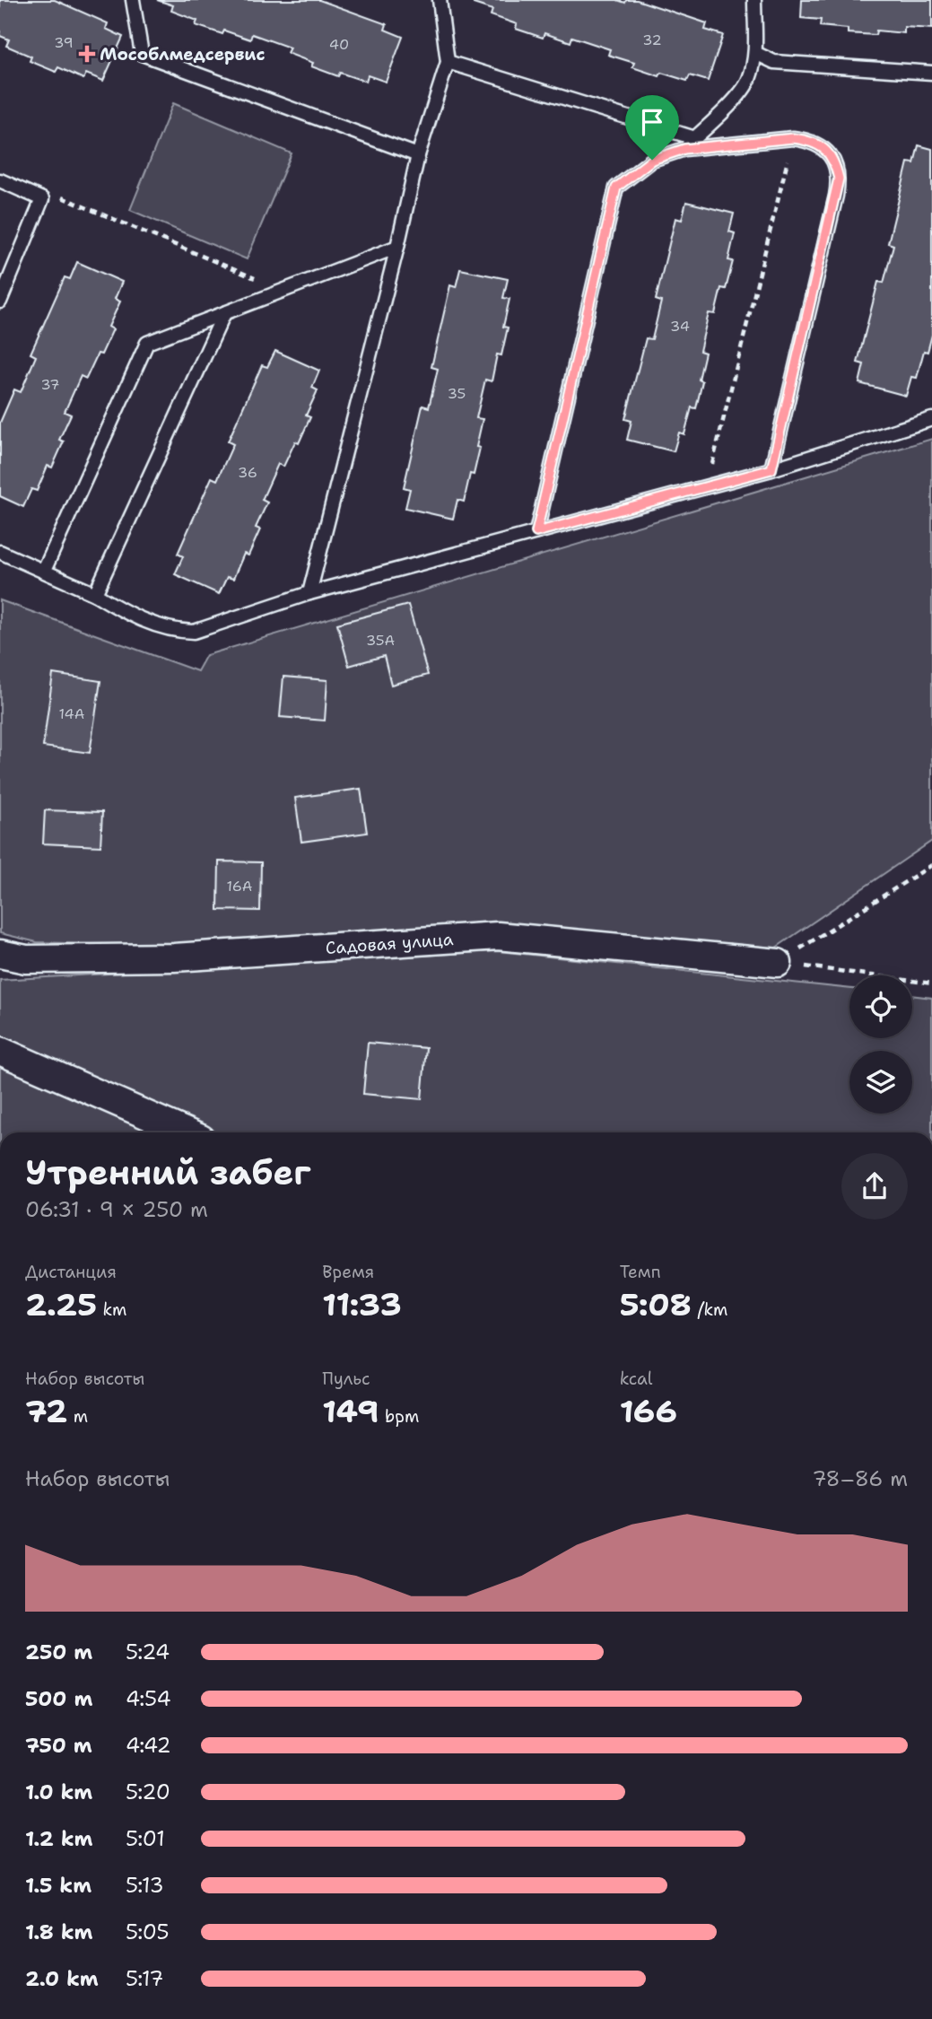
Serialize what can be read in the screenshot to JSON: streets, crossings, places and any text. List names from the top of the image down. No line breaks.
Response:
{"streets":{"street":["Садовая улица"]},"places":{"health":["Мособлмедсервис"]},"house_numbers":["32","39","40","34","37","35","36","35А","14А","16А"],"page":{"heading":["Утренний забег","06:31 · 9 × 250 m"],"stats":[["Дистанция","2.25 km"],["Время","11:33"],["Темп","5:08 /km"],["Набор высоты","72 m"],["Пульс","149 bpm"],["kcal","166"]],"chart":["Набор высоты","78–86 m"],"list":[{"name":"250 m","note":"5:24"},{"name":"500 m","note":"4:54"},{"name":"750 m","note":"4:42"},{"name":"1.0 km","note":"5:20"},{"name":"1.2 km","note":"5:01"},{"name":"1.5 km","note":"5:13"},{"name":"1.8 km","note":"5:05"},{"name":"2.0 km","note":"5:17"}]}}
